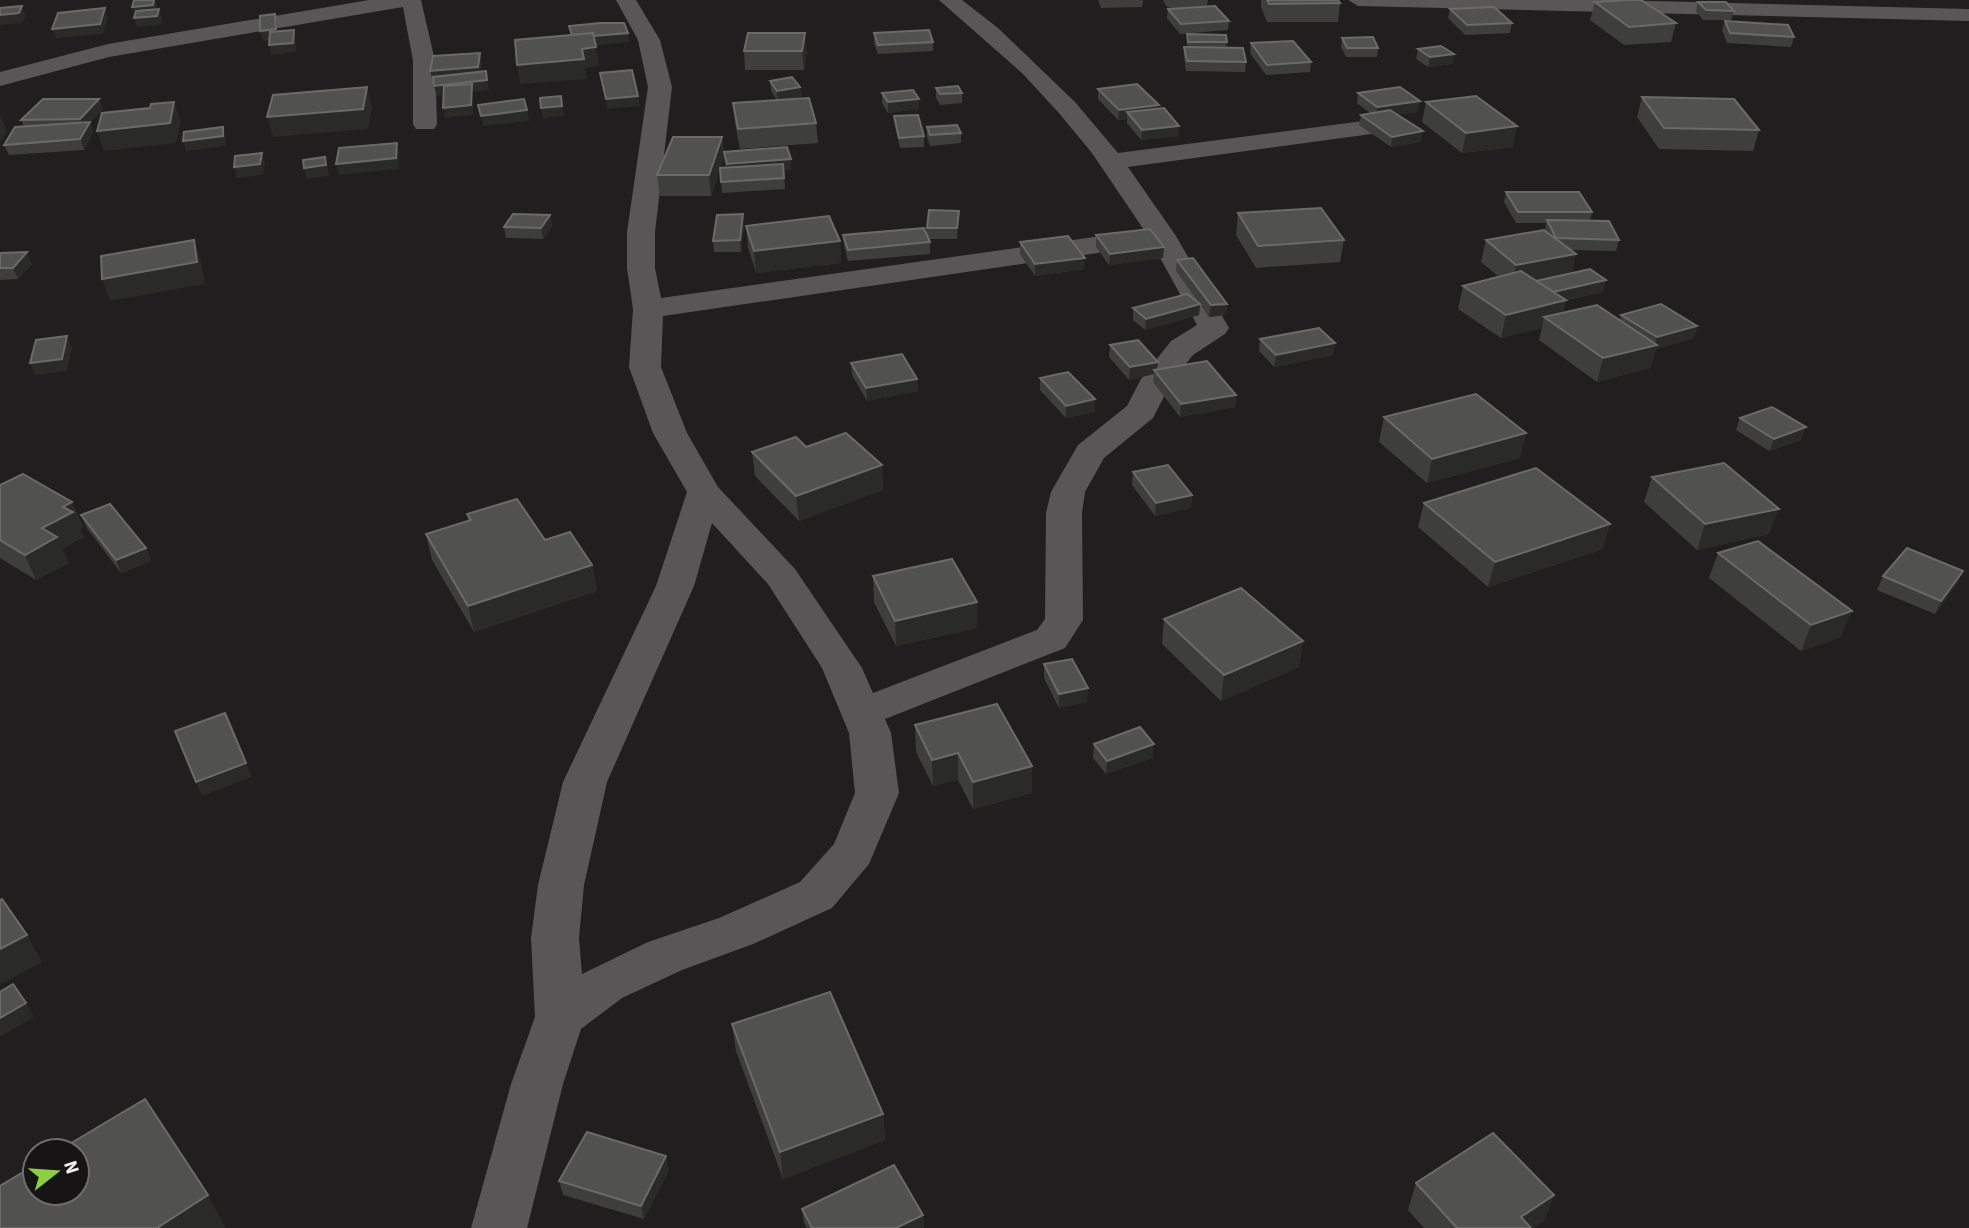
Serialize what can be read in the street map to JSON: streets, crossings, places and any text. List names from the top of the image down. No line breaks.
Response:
{"north":"right"}
